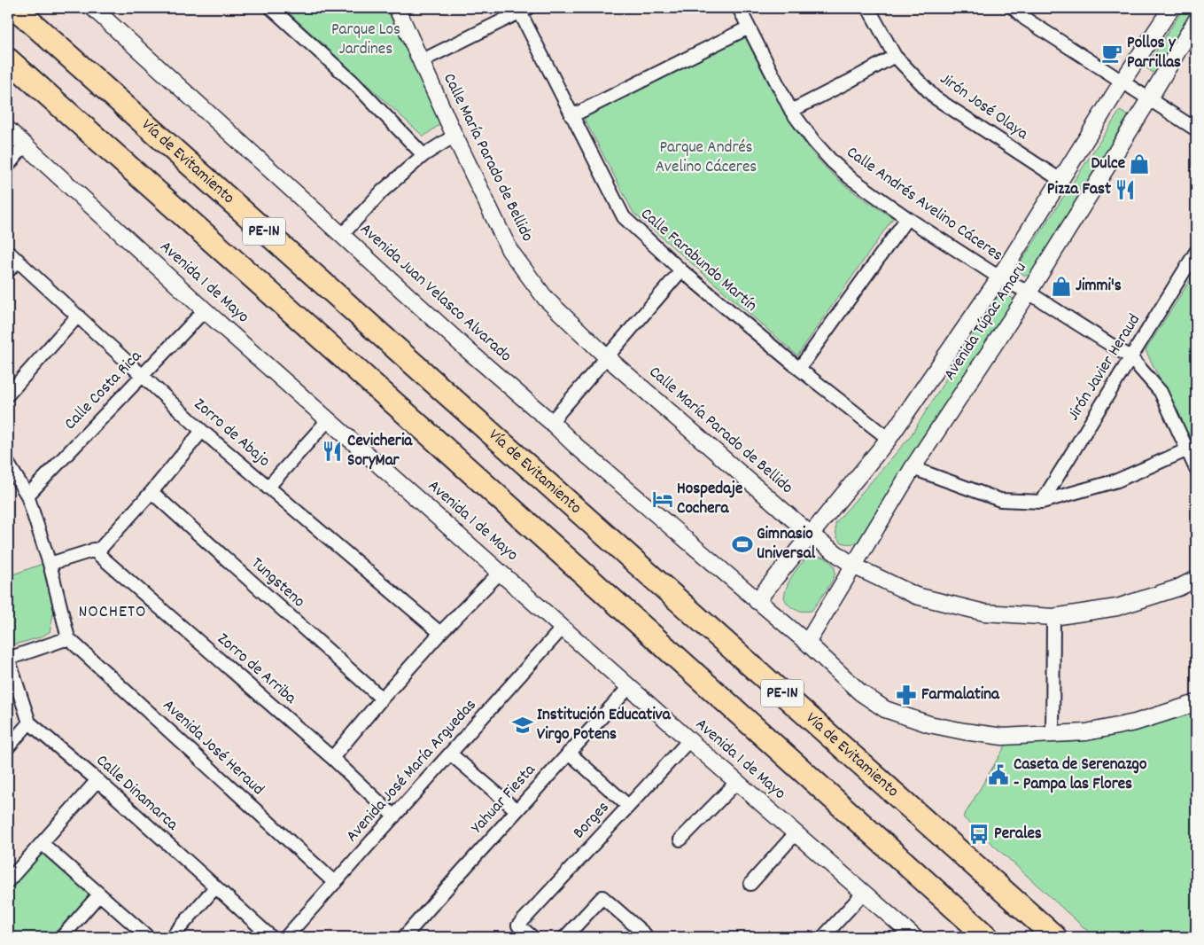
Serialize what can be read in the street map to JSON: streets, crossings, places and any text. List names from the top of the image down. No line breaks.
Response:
{"streets":{"highway":["Vía de Evitamiento","PE-1N"],"street":["Jirón José Olaya","Calle María Parado de Bellido","Calle Andrés Avelino Cáceres","Calle Farabundo Martín","Avenida 1 de Mayo","Avenida Juan Velasco Alvarado","Avenida Túpac Amaru","Jirón Javier Heraud","Calle Costa Rica","Zorro de Abajo","Tungsteno","Zorro de Arriba","Avenida José Heraud","Avenida José María Arguedas","Calle Dinamarca","Yahuar Fiesta","Borges"]},"crossings":[["Jirón José Olaya","Avenida Túpac Amaru"],["Calle María Parado de Bellido","Avenida Túpac Amaru"],["Calle Andrés Avelino Cáceres","Avenida Túpac Amaru"],["Calle Andrés Avelino Cáceres","Jirón Javier Heraud"],["Calle Farabundo Martín","Avenida Túpac Amaru"],["Avenida 1 de Mayo","Calle Costa Rica"],["Avenida 1 de Mayo","Avenida José María Arguedas"],["Avenida 1 de Mayo","Yahuar Fiesta"],["Avenida 1 de Mayo","Borges"],["Avenida Juan Velasco Alvarado","Avenida Túpac Amaru"],["Calle Costa Rica","Zorro de Abajo"],["Zorro de Arriba","Avenida José María Arguedas"],["Avenida José Heraud","Avenida José María Arguedas"]],"districts":["NOCHETO"],"parks":["Parque Los Jardines","Parque Andrés Avelino Cáceres"],"places":{"cafe":["Pollos y Parrillas"],"shop":["Dulce","Jimmi's"],"restaurant":["Pizza Fast","Cevicheria SoryMar"],"hotel":["Hospedaje Cochera"],"sports":["Gimnasio Universal"],"pharmacy":["Farmalatina"],"school or university":["Institución Educativa Virgo Potens"],"public building":["Caseta de Serenazgo - Pampa las Flores"],"bus stop":["Perales"]}}
